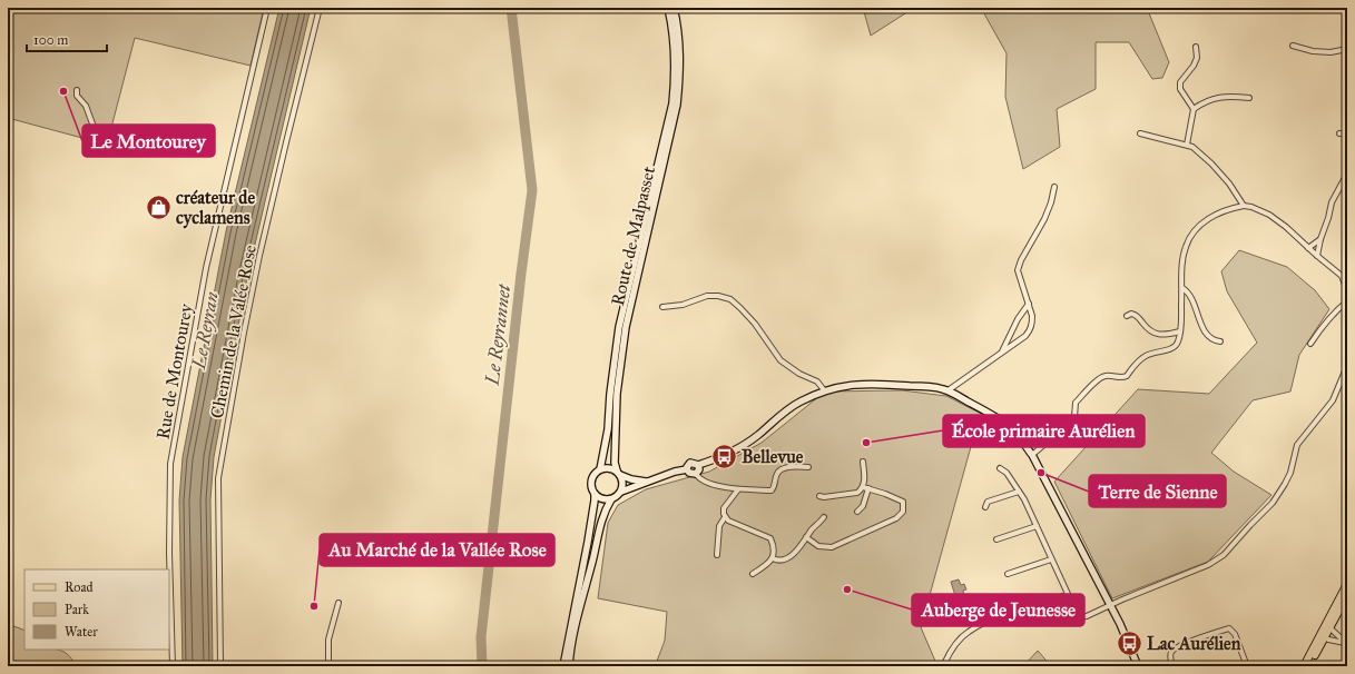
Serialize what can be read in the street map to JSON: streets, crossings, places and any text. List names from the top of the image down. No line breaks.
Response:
{"streets":{"main road":["Route de Malpasset"],"street":["Chemin de la Valée Rose","Rue de Montourey"]},"water":["Le Reyran","Le Reyrannet"],"places":{"other":["Le Montourey","École primaire Aurélien","Terre de Sienne","Auberge de Jeunesse","Au Marché de la Vallée Rose"],"shop":["créateur de cyclamens"],"bus stop":["Bellevue","Lac Aurélien"]},"legend":["Road","Park","Water"],"scale_bar":"100 m"}
